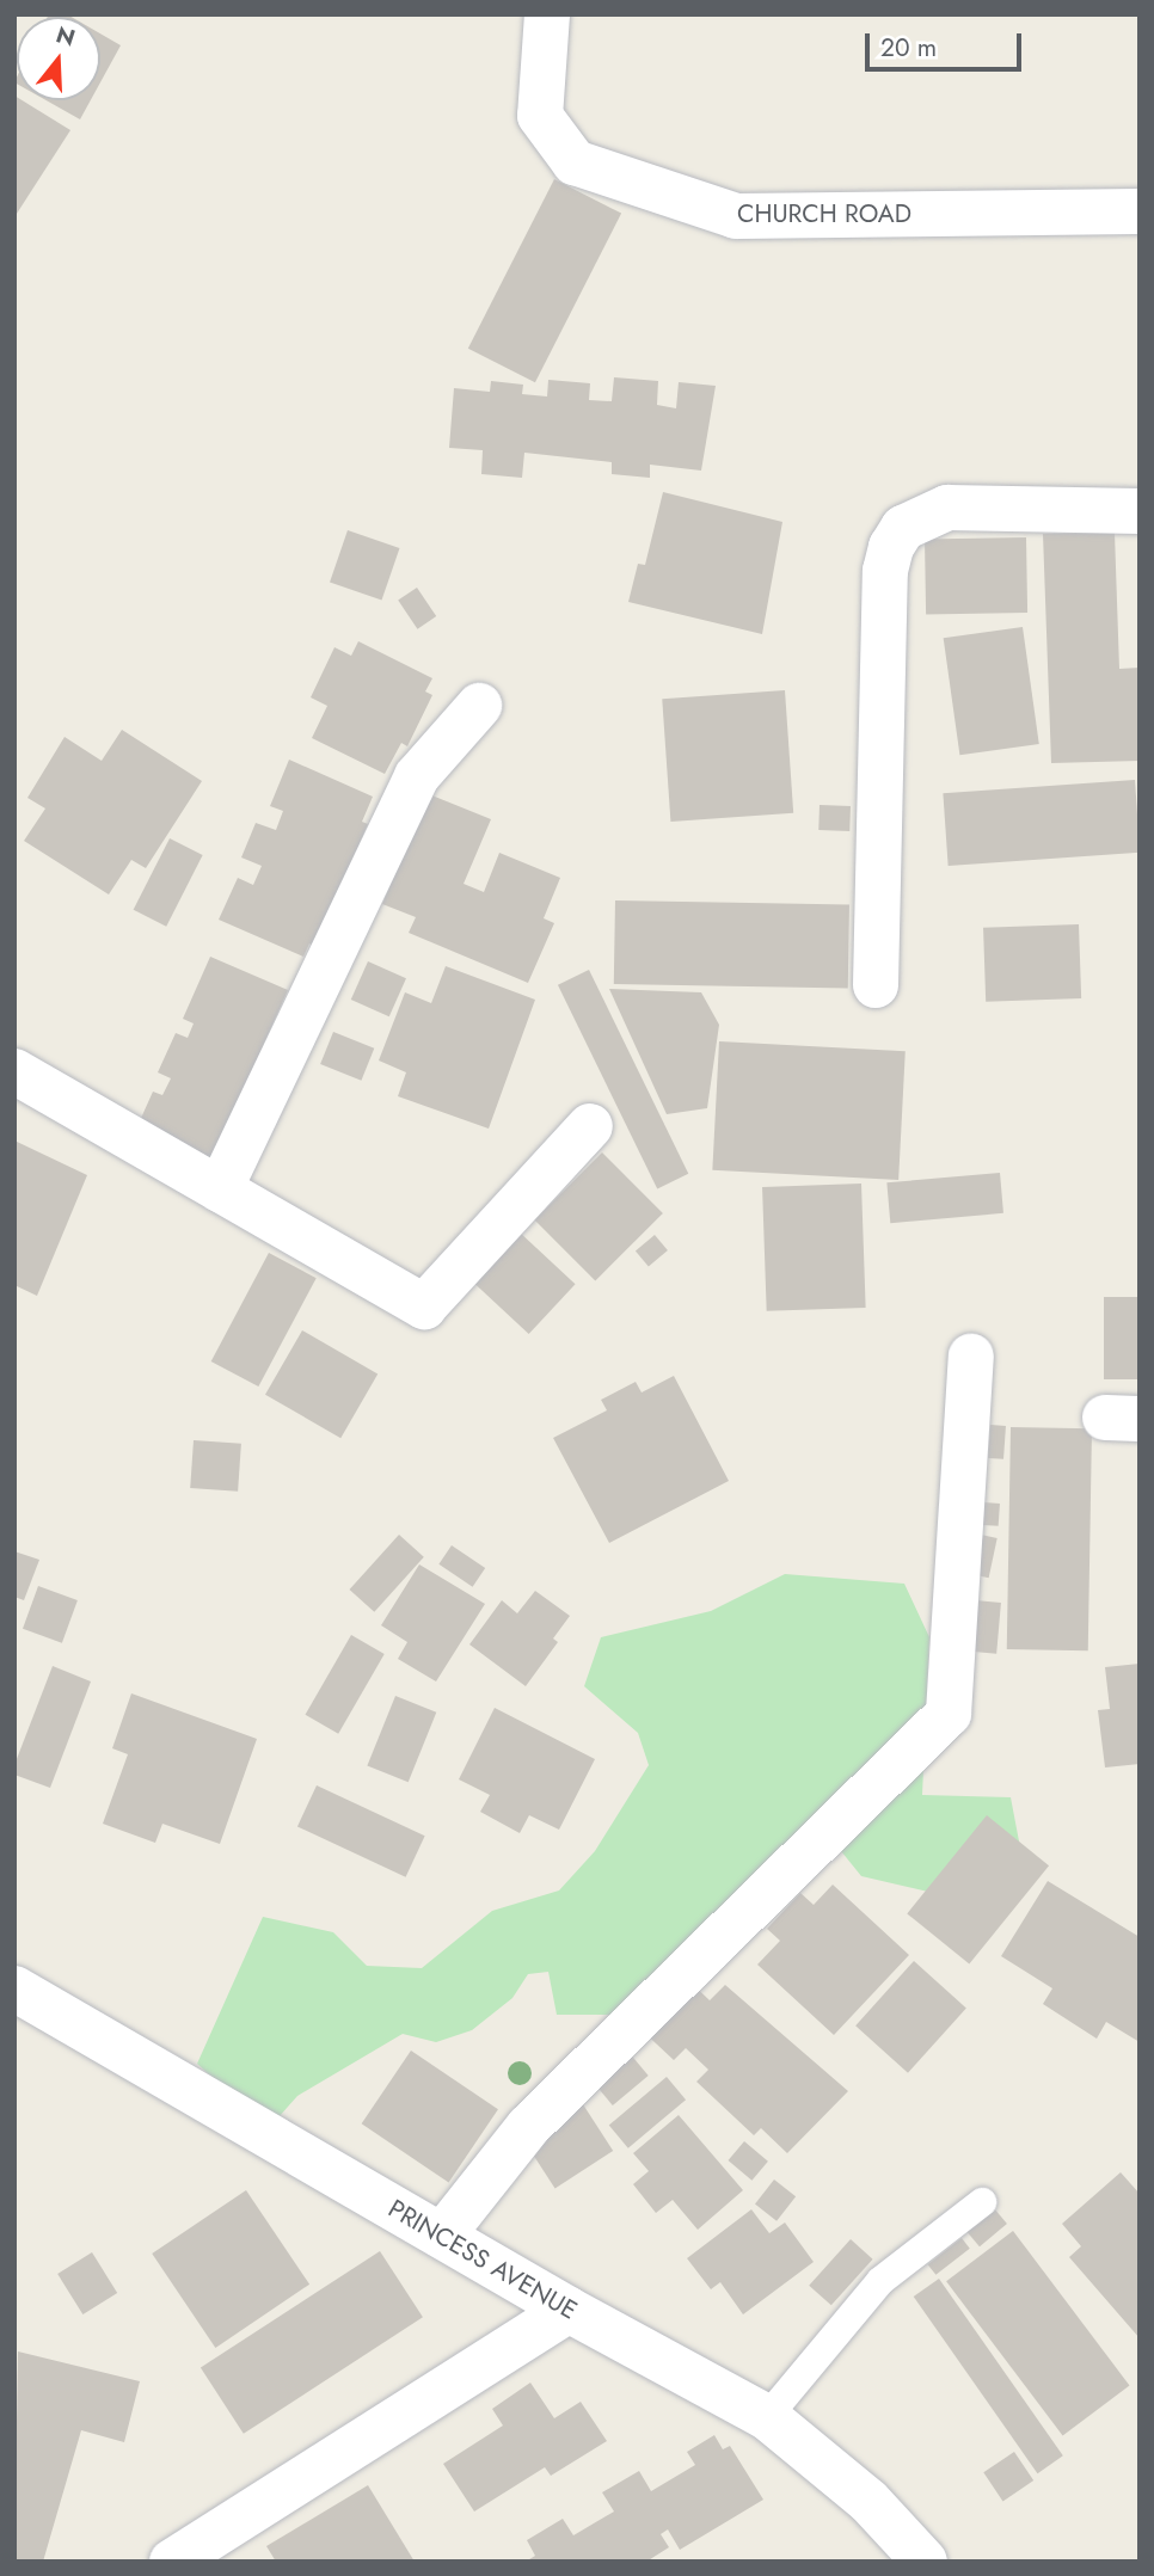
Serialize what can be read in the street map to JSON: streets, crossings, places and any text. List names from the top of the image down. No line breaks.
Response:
{"streets":{"street":["CHURCH ROAD","PRINCESS AVENUE"]},"scale_bar":"20 m","north":"top"}
